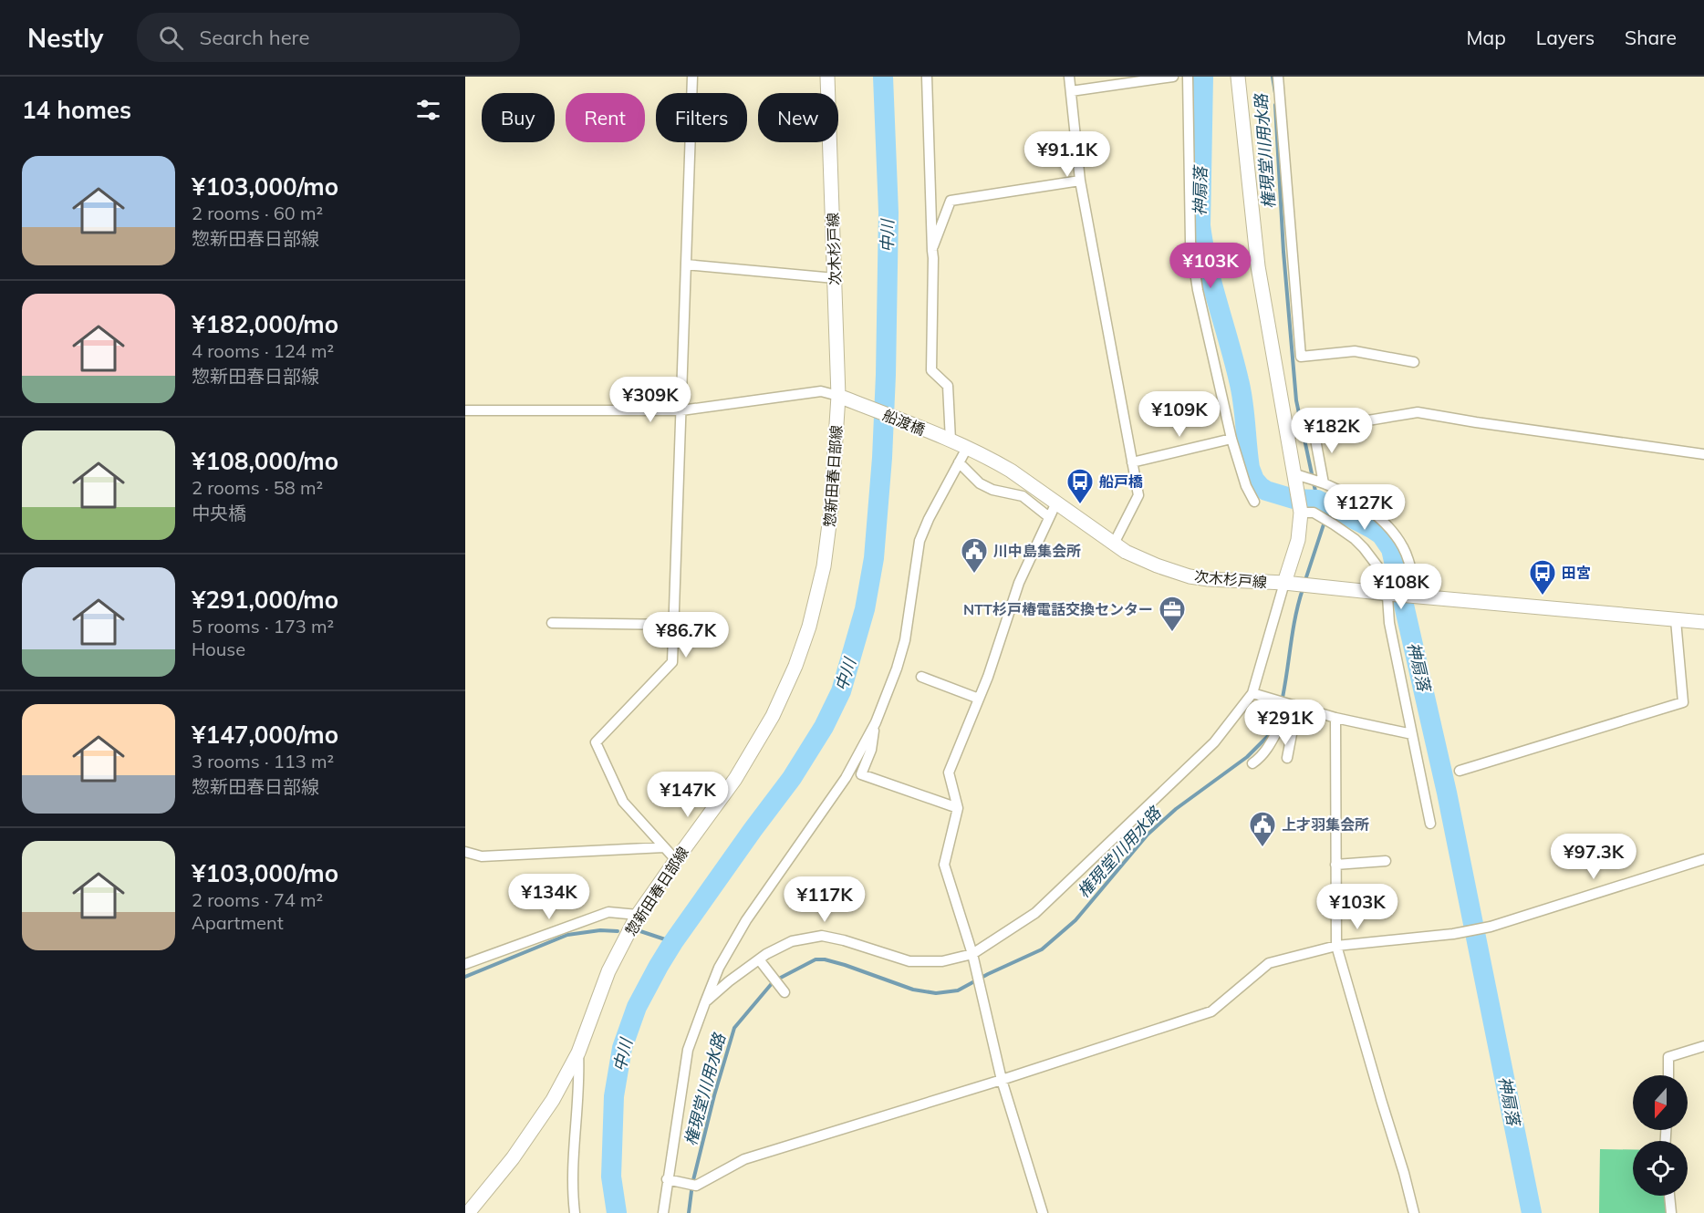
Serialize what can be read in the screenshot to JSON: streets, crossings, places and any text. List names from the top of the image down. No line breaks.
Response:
{"streets":{"main road":["次木杉戸線","船渡橋","惣新田春日部線"]},"crossings":[["次木杉戸線","船渡橋"],["次木杉戸線","惣新田春日部線"],["船渡橋","惣新田春日部線"]],"water":["権現堂川用水路","神扇落","中川"],"places":{"bus stop":["船戸橋","田宮"],"public building":["川中島集会所","上才羽集会所"],"office":["NTT杉戸椿電話交換センター"]},"north":"bottom","page":{"header":"Nestly","search":"Search here","nav":["Map","Layers","Share"],"heading":"14 homes","chip":["Buy","Rent","Filters","New"],"price":["¥91.1K","¥103K","¥309K","¥109K","¥182K","¥127K","¥108K","¥86.7K","¥291K","¥147K","¥97.3K","¥134K","¥117K","¥103K"],"list":[{"name":"¥103,000/mo","note":"2 rooms · 60 m² · 惣新田春日部線"},{"name":"¥182,000/mo","note":"4 rooms · 124 m² · 惣新田春日部線"},{"name":"¥108,000/mo","note":"2 rooms · 58 m² · 中央橋"},{"name":"¥291,000/mo","note":"5 rooms · 173 m² · House"},{"name":"¥147,000/mo","note":"3 rooms · 113 m² · 惣新田春日部線"},{"name":"¥103,000/mo","note":"2 rooms · 74 m² · Apartment"}]}}
